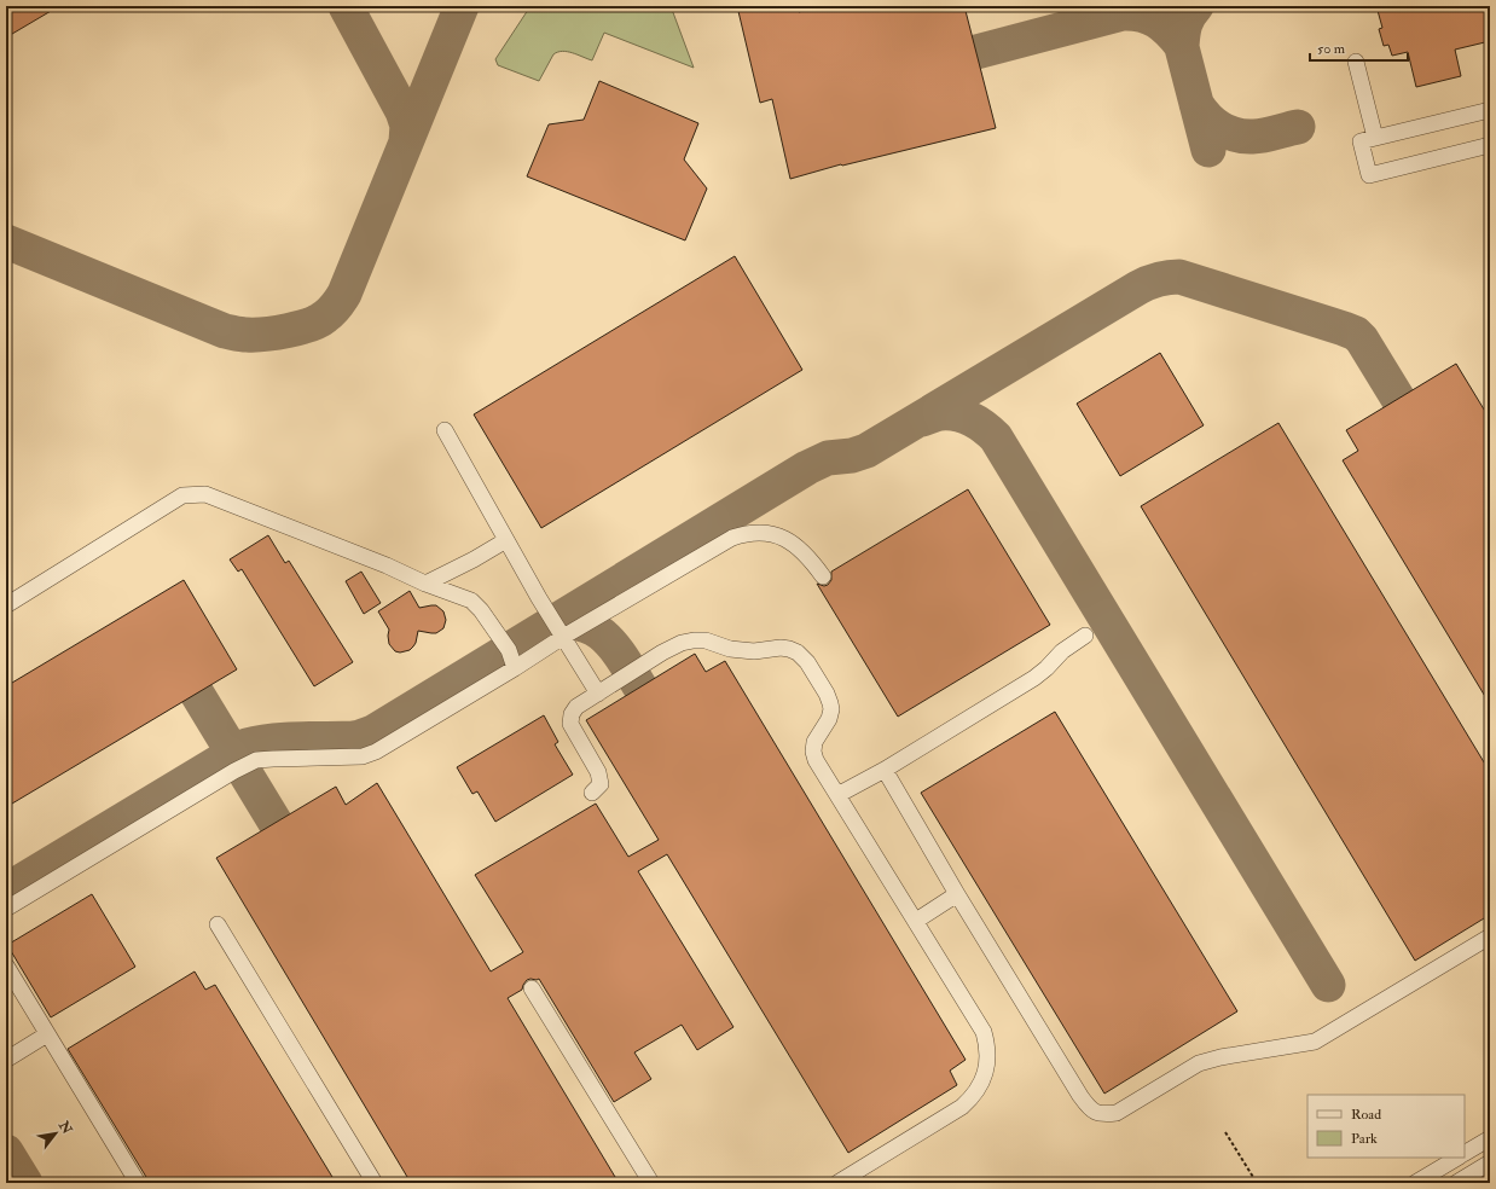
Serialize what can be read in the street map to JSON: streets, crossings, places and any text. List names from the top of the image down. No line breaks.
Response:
{"legend":["Road","Park"],"scale_bar":"50 m","north":"top right"}
